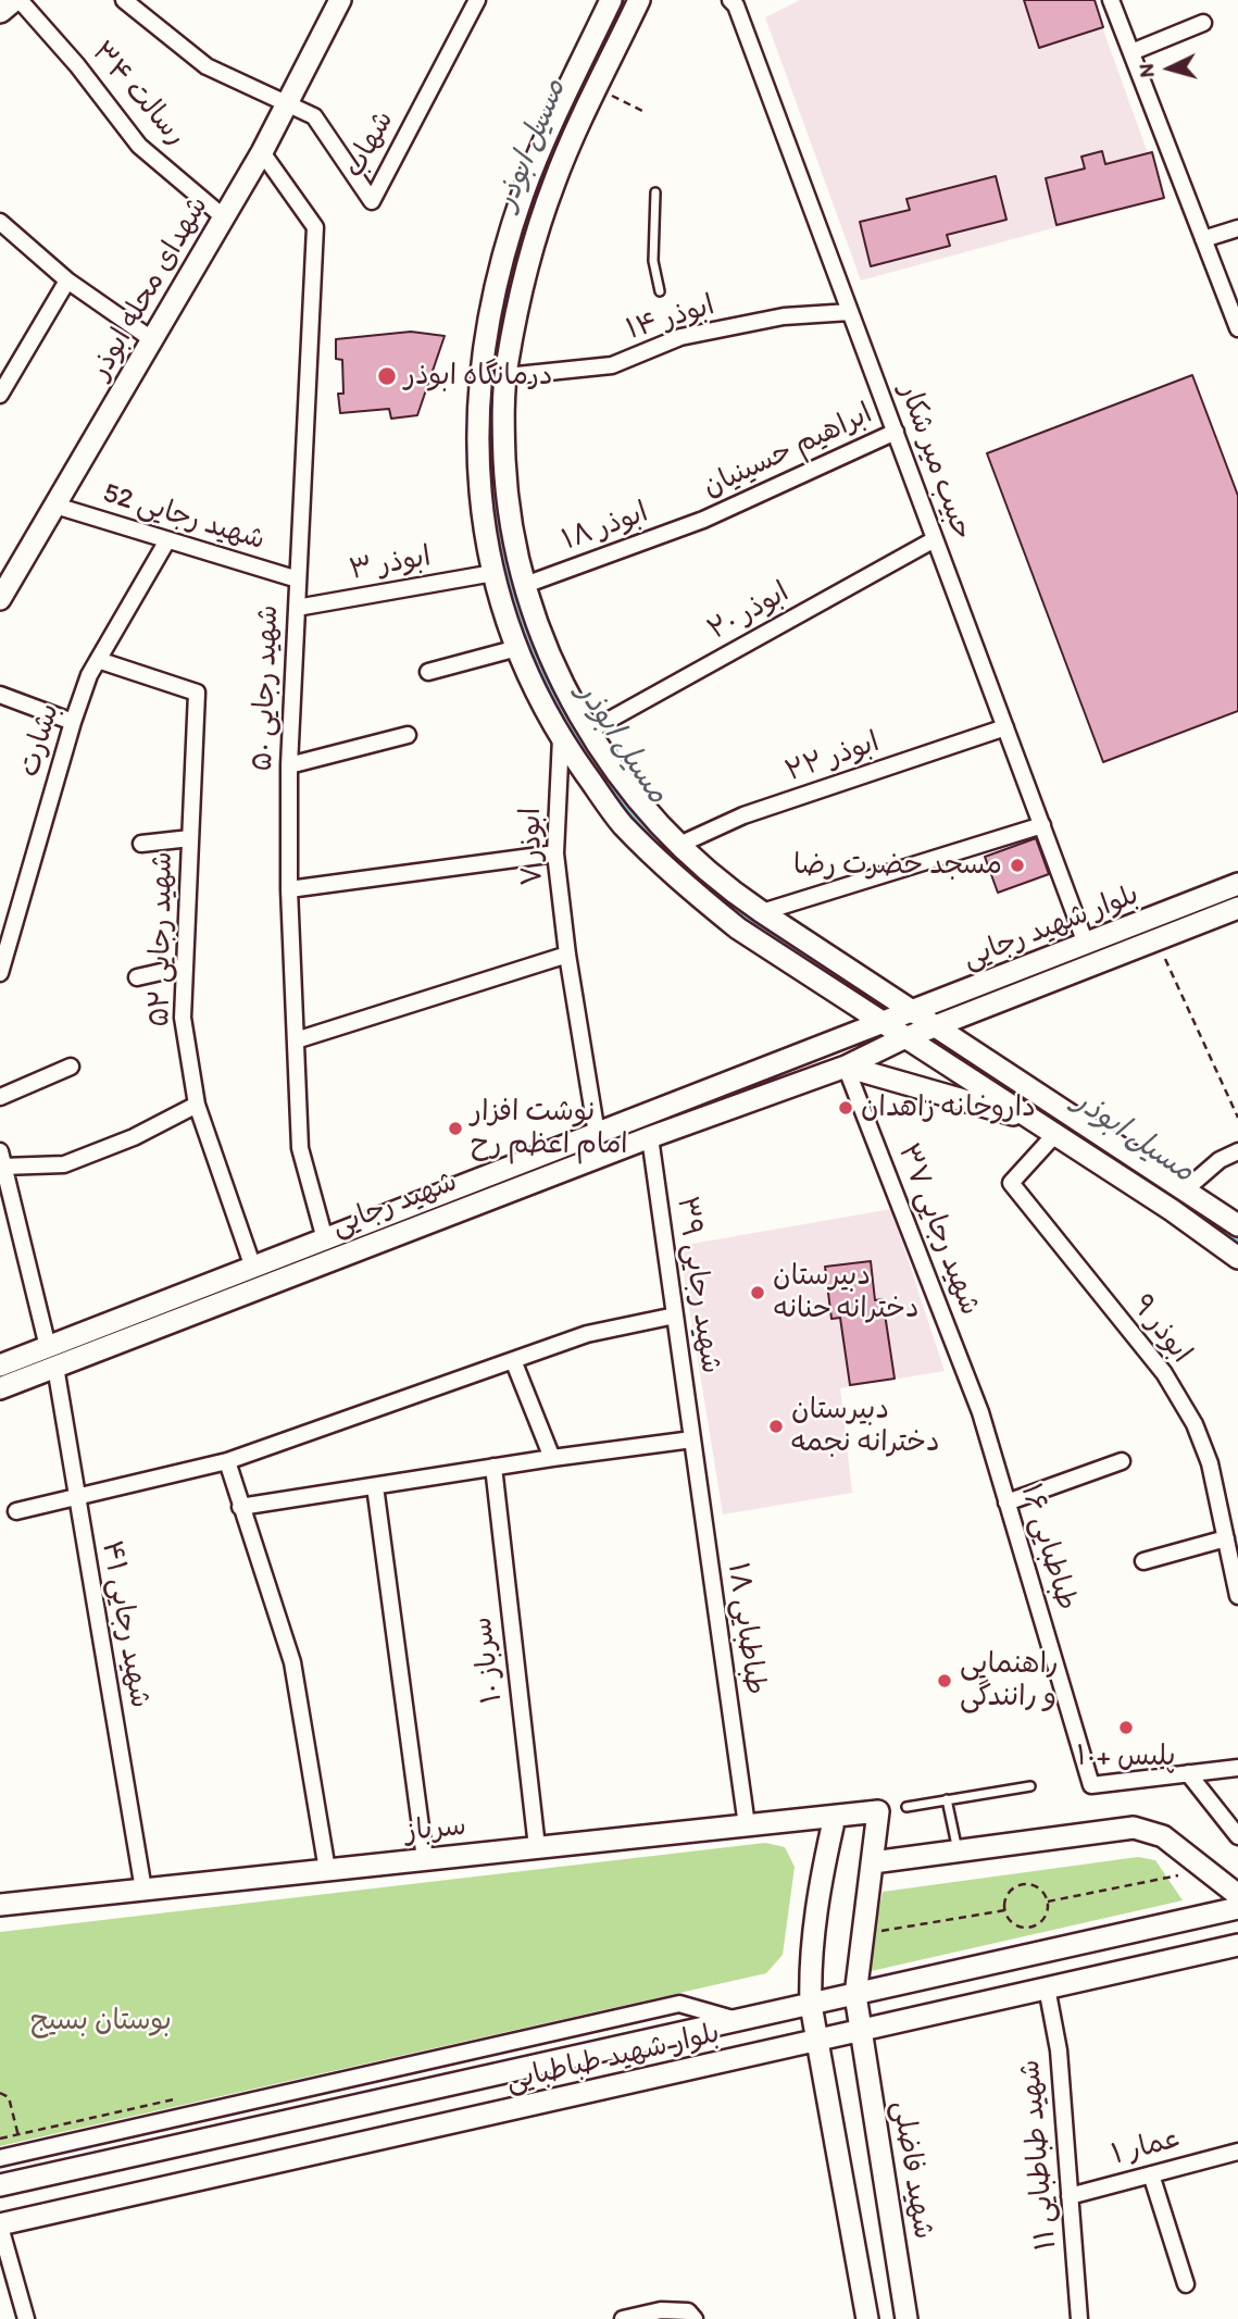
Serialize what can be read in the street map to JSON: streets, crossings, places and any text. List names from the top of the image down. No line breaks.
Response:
{"streets":{"main road":["شهدای محله ابوذر","بلوار شهید رجایی","شهید رجایی","سرباز","بلوار شهید طباطبایی","شهید فاضلی"],"street":["رسالت ۳۴","شهاب","ابوذر ۱۴","ابراهیم حسینیان","حبیب میر شکار","شهید رجایی 52","ابوذر ۱۸","ابوذر ۳","ابوذر ۲۰","شهید رجایی ۵۰","بشارت","ابوذر ۲۲","ابوذر ۷","شهید رجایی ۵۲","شهید رجایی ۳۷","شهید رجایی ۳۹","ابوذر ۹","طباطبایی ۱۶","شهید رجایی ۴۱","طباطبایی ۱۸","سرباز ۱۰","عمار ۱","شهید طباطبایی ۱۱"]},"crossings":[["رسالت ۳۴","شهدای محله ابوذر"],["شهاب","شهدای محله ابوذر"],["شهدای محله ابوذر","شهید رجایی 52"],["شهدای محله ابوذر","شهید رجایی ۵۰"],["ابوذر ۱۴","حبیب میر شکار"],["ابراهیم حسینیان","حبیب میر شکار"],["ابراهیم حسینیان","ابوذر ۱۸"],["حبیب میر شکار","ابوذر ۲۰"],["حبیب میر شکار","ابوذر ۲۲"],["حبیب میر شکار","بلوار شهید رجایی"],["شهید رجایی 52","شهید رجایی ۵۰"],["شهید رجایی 52","بشارت"],["ابوذر ۳","شهید رجایی ۵۰"],["شهید رجایی ۵۰","شهید رجایی"],["بشارت","شهید رجایی ۵۲"],["ابوذر ۷","شهید رجایی"],["بلوار شهید رجایی","شهید رجایی"],["شهید رجایی ۵۲","شهید رجایی"],["شهید رجایی","شهید رجایی ۳۷"],["شهید رجایی","شهید رجایی ۳۹"],["شهید رجایی","شهید رجایی ۴۱"],["شهید رجایی ۳۷","طباطبایی ۱۶"],["شهید رجایی ۳۹","طباطبایی ۱۸"],["شهید رجایی ۴۱","سرباز"],["طباطبایی ۱۸","سرباز"],["سرباز ۱۰","سرباز"],["سرباز","شهید فاضلی"],["بلوار شهید طباطبایی","شهید طباطبایی ۱۱"],["بلوار شهید طباطبایی","شهید فاضلی"],["عمار ۱","شهید طباطبایی ۱۱"]],"water":["مسیل ابوذر"],"parks":["بوستان بسیج"],"places":["درمانگاه ابوذر","مسجد حضرت رضا","داروخانه زاهدان","نوشت افزار امام اعظم رح","دبیرستان دخترانه حنانه","دبیرستان دخترانه نجمه","راهنمایی و رانندگی","پلیس +۱۰"],"north":"left"}
